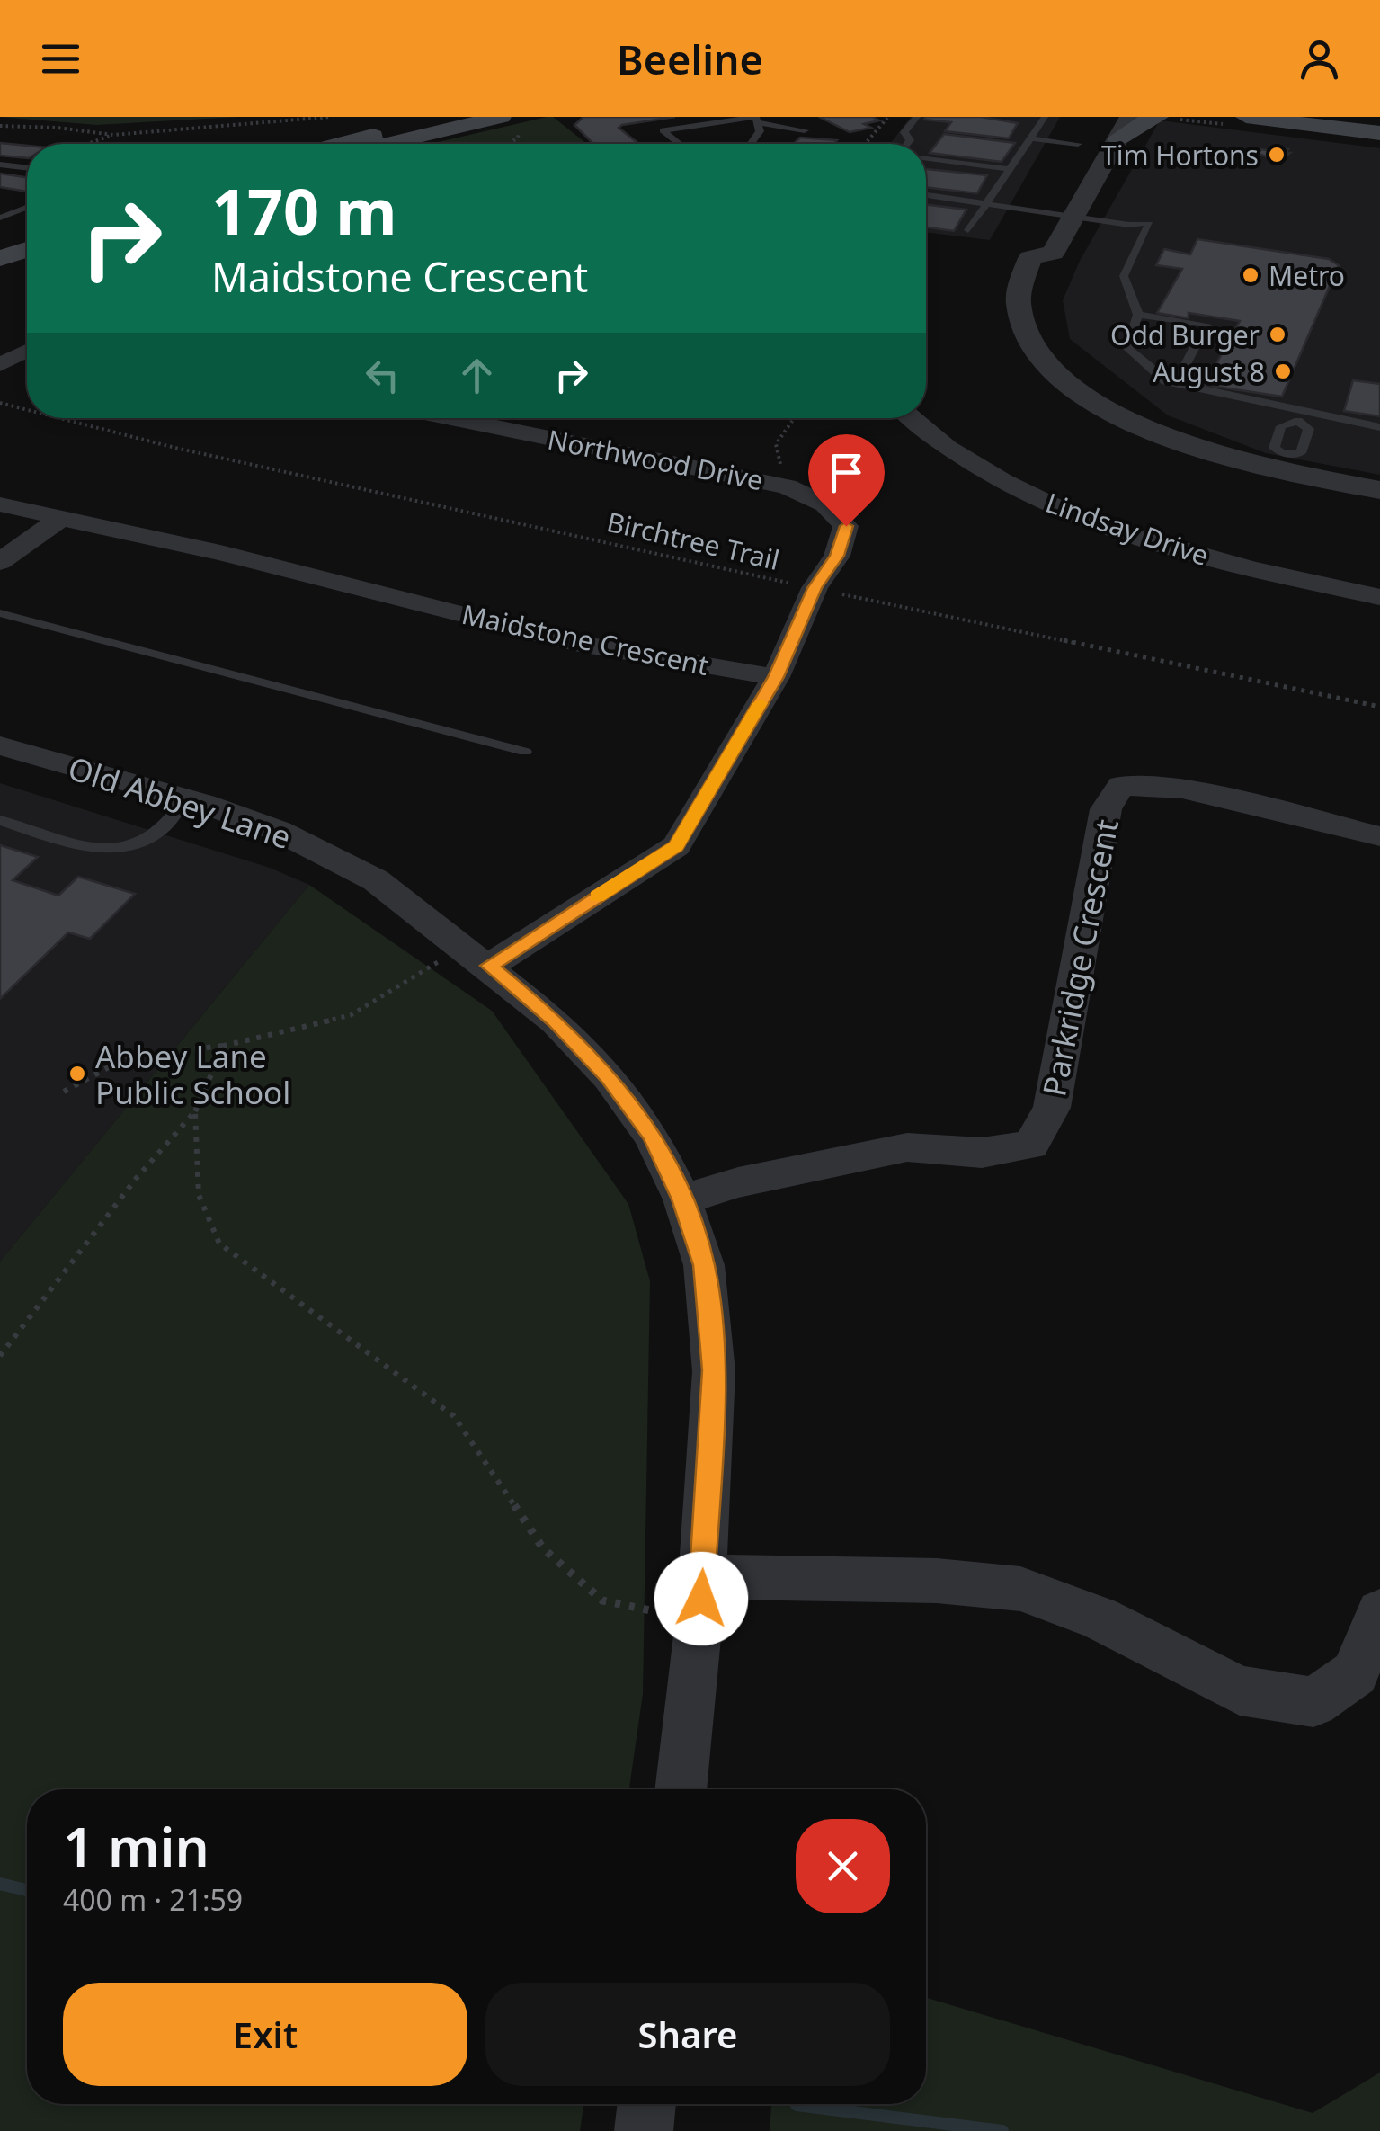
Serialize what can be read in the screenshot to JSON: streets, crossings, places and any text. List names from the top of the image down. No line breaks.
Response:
{"streets":{"street":["Northwood Drive","Lindsay Drive","Maidstone Crescent","Old Abbey Lane","Parkridge Crescent"],"path":["Birchtree Trail"]},"crossings":[["Northwood Drive","Birchtree Trail"],["Northwood Drive","Maidstone Crescent"],["Old Abbey Lane","Parkridge Crescent"]],"places":["Tim Hortons","Metro","Odd Burger","August 8","Abbey Lane Public School"],"page":{"header":"Beeline","turn":["170 m","Maidstone Crescent"],"heading":["1 min","400 m · 21:59"],"buttons":["Exit","Share"]}}
